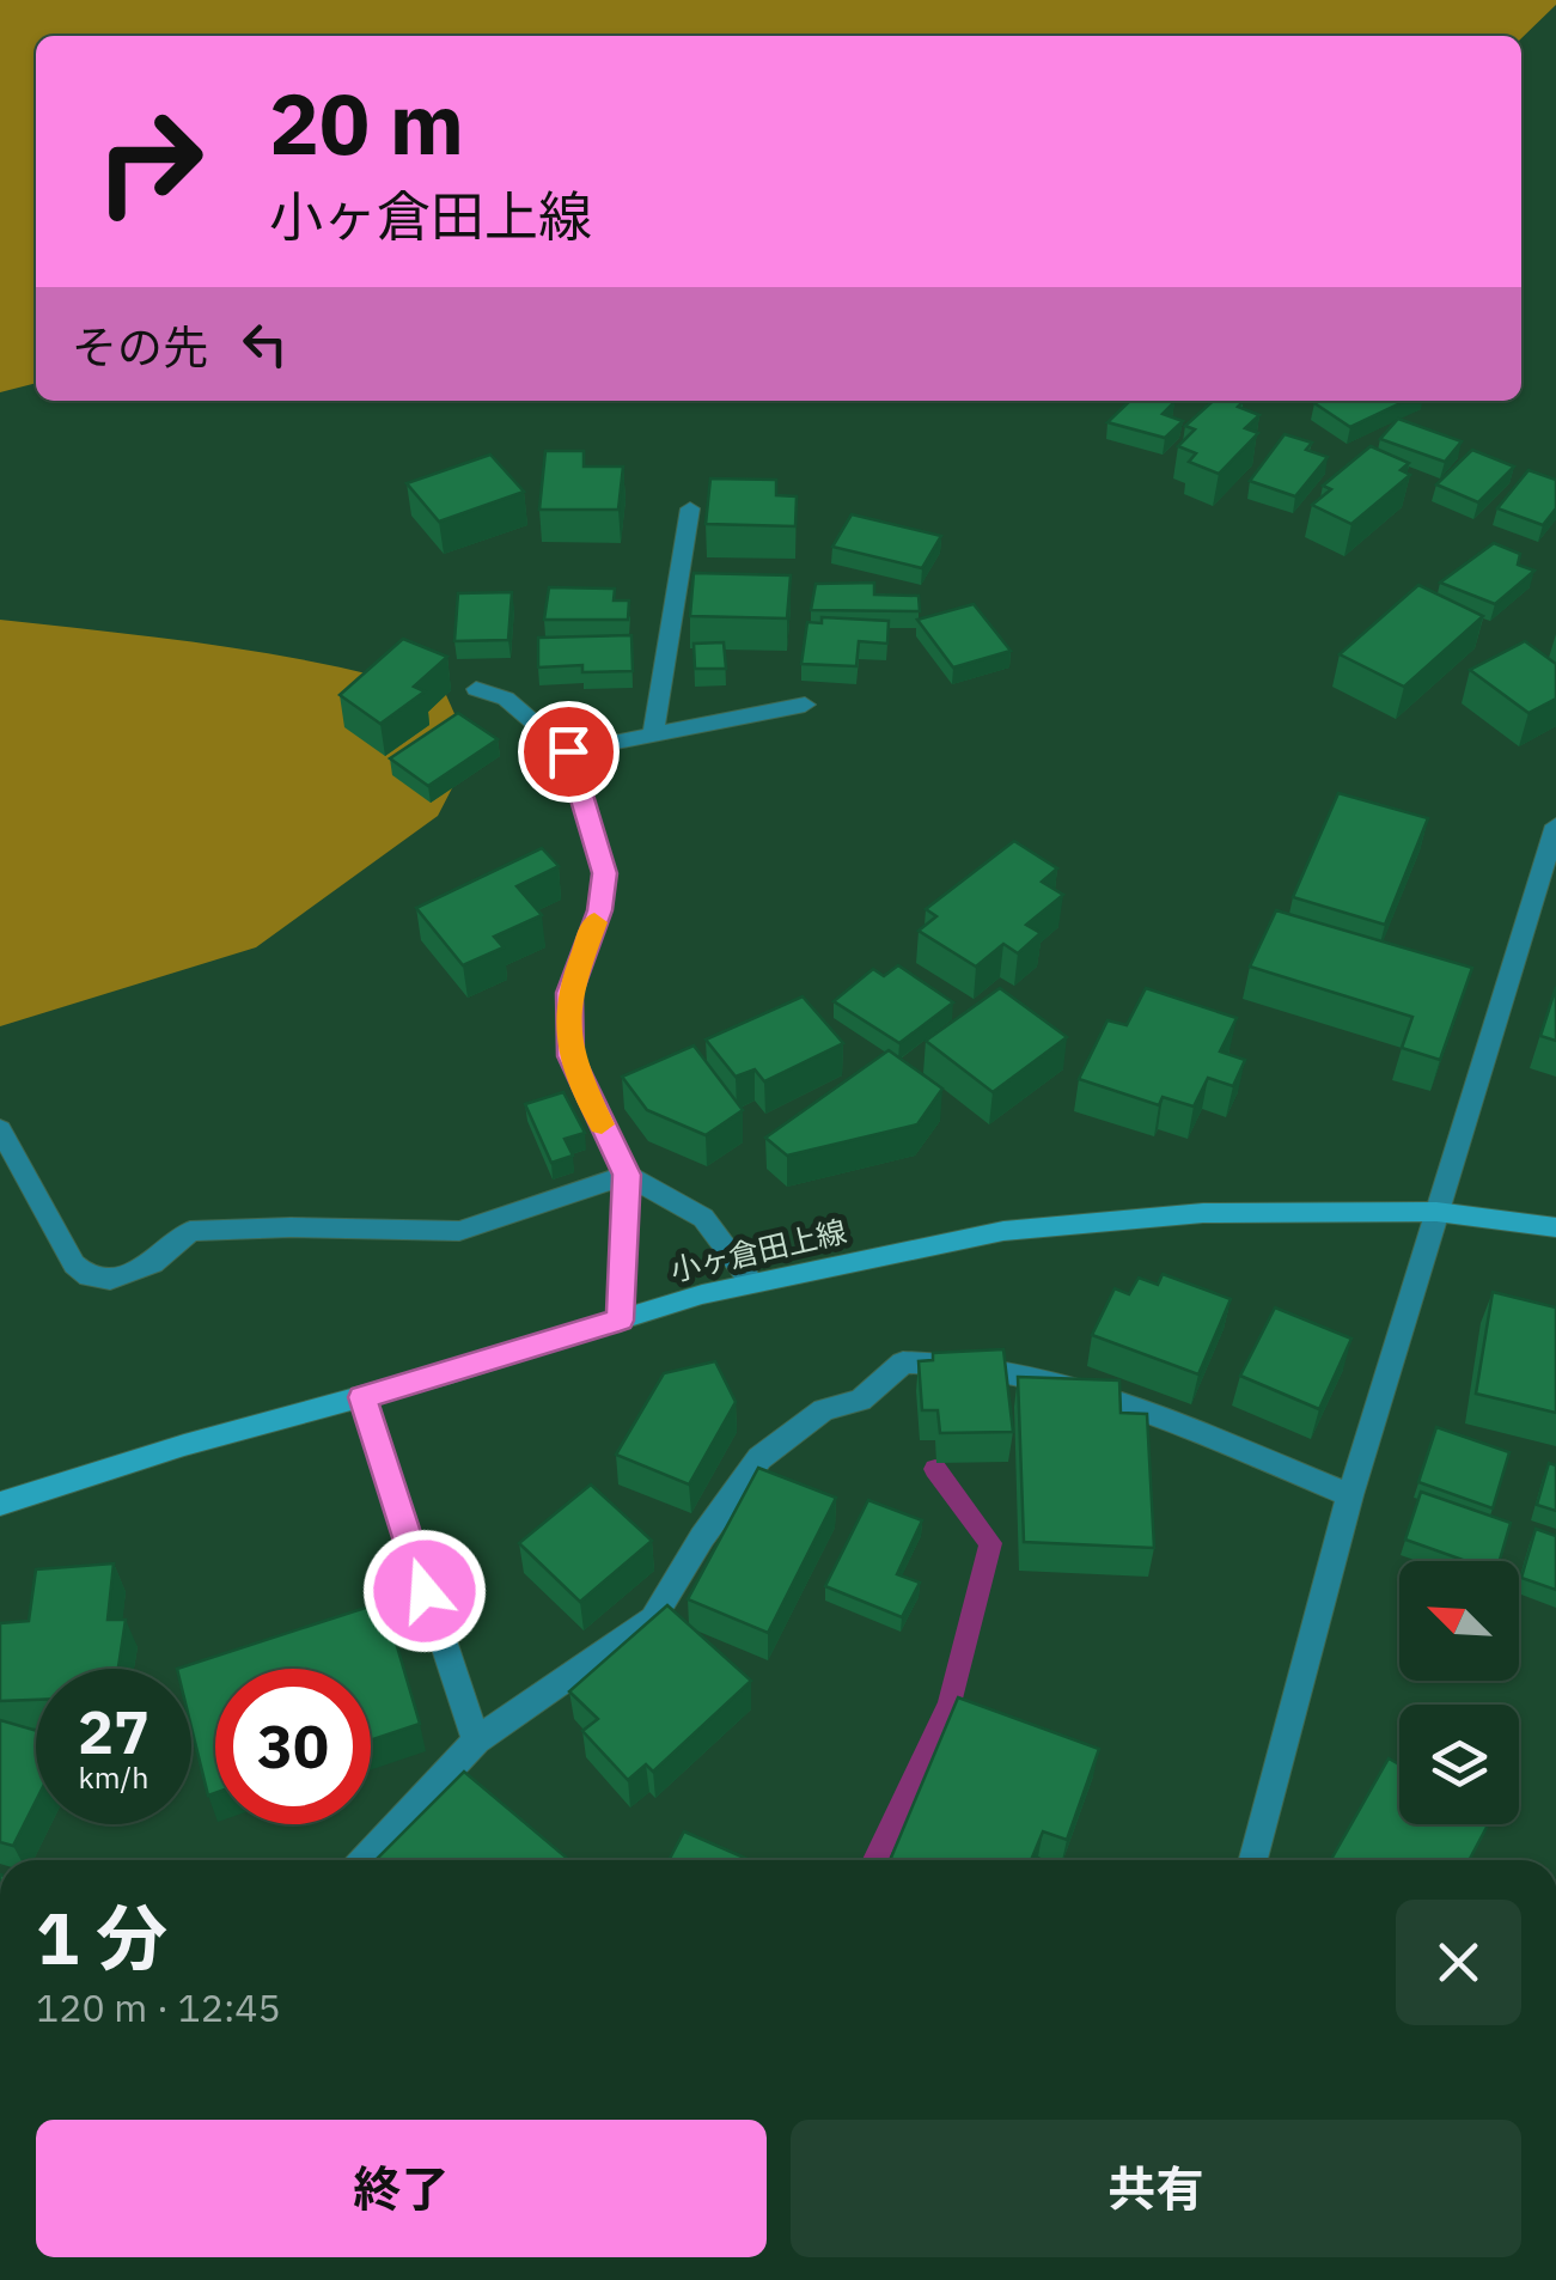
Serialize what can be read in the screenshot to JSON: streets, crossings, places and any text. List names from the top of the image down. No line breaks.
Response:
{"streets":{"main road":["小ヶ倉田上線"]},"north":"top left","page":{"turn":["20 m","小ヶ倉田上線"],"then":"その先","speed":"27 km/h","limit":"30","heading":["1 分","120 m · 12:45"],"buttons":["終了","共有"]}}
